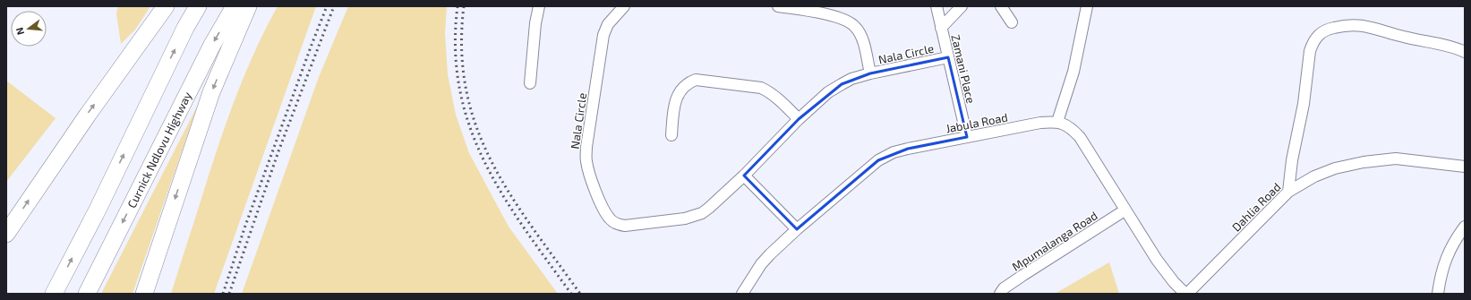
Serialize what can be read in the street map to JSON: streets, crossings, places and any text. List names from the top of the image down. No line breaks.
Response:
{"streets":{"main road":["Curnick Ndlovu Highway"],"street":["Nala Circle","Zamani Place","Jabula Road","Dahlia Road","Mpumalanga Road"]},"crossings":[["Nala Circle","Zamani Place"],["Zamani Place","Jabula Road"]],"north":"left"}
